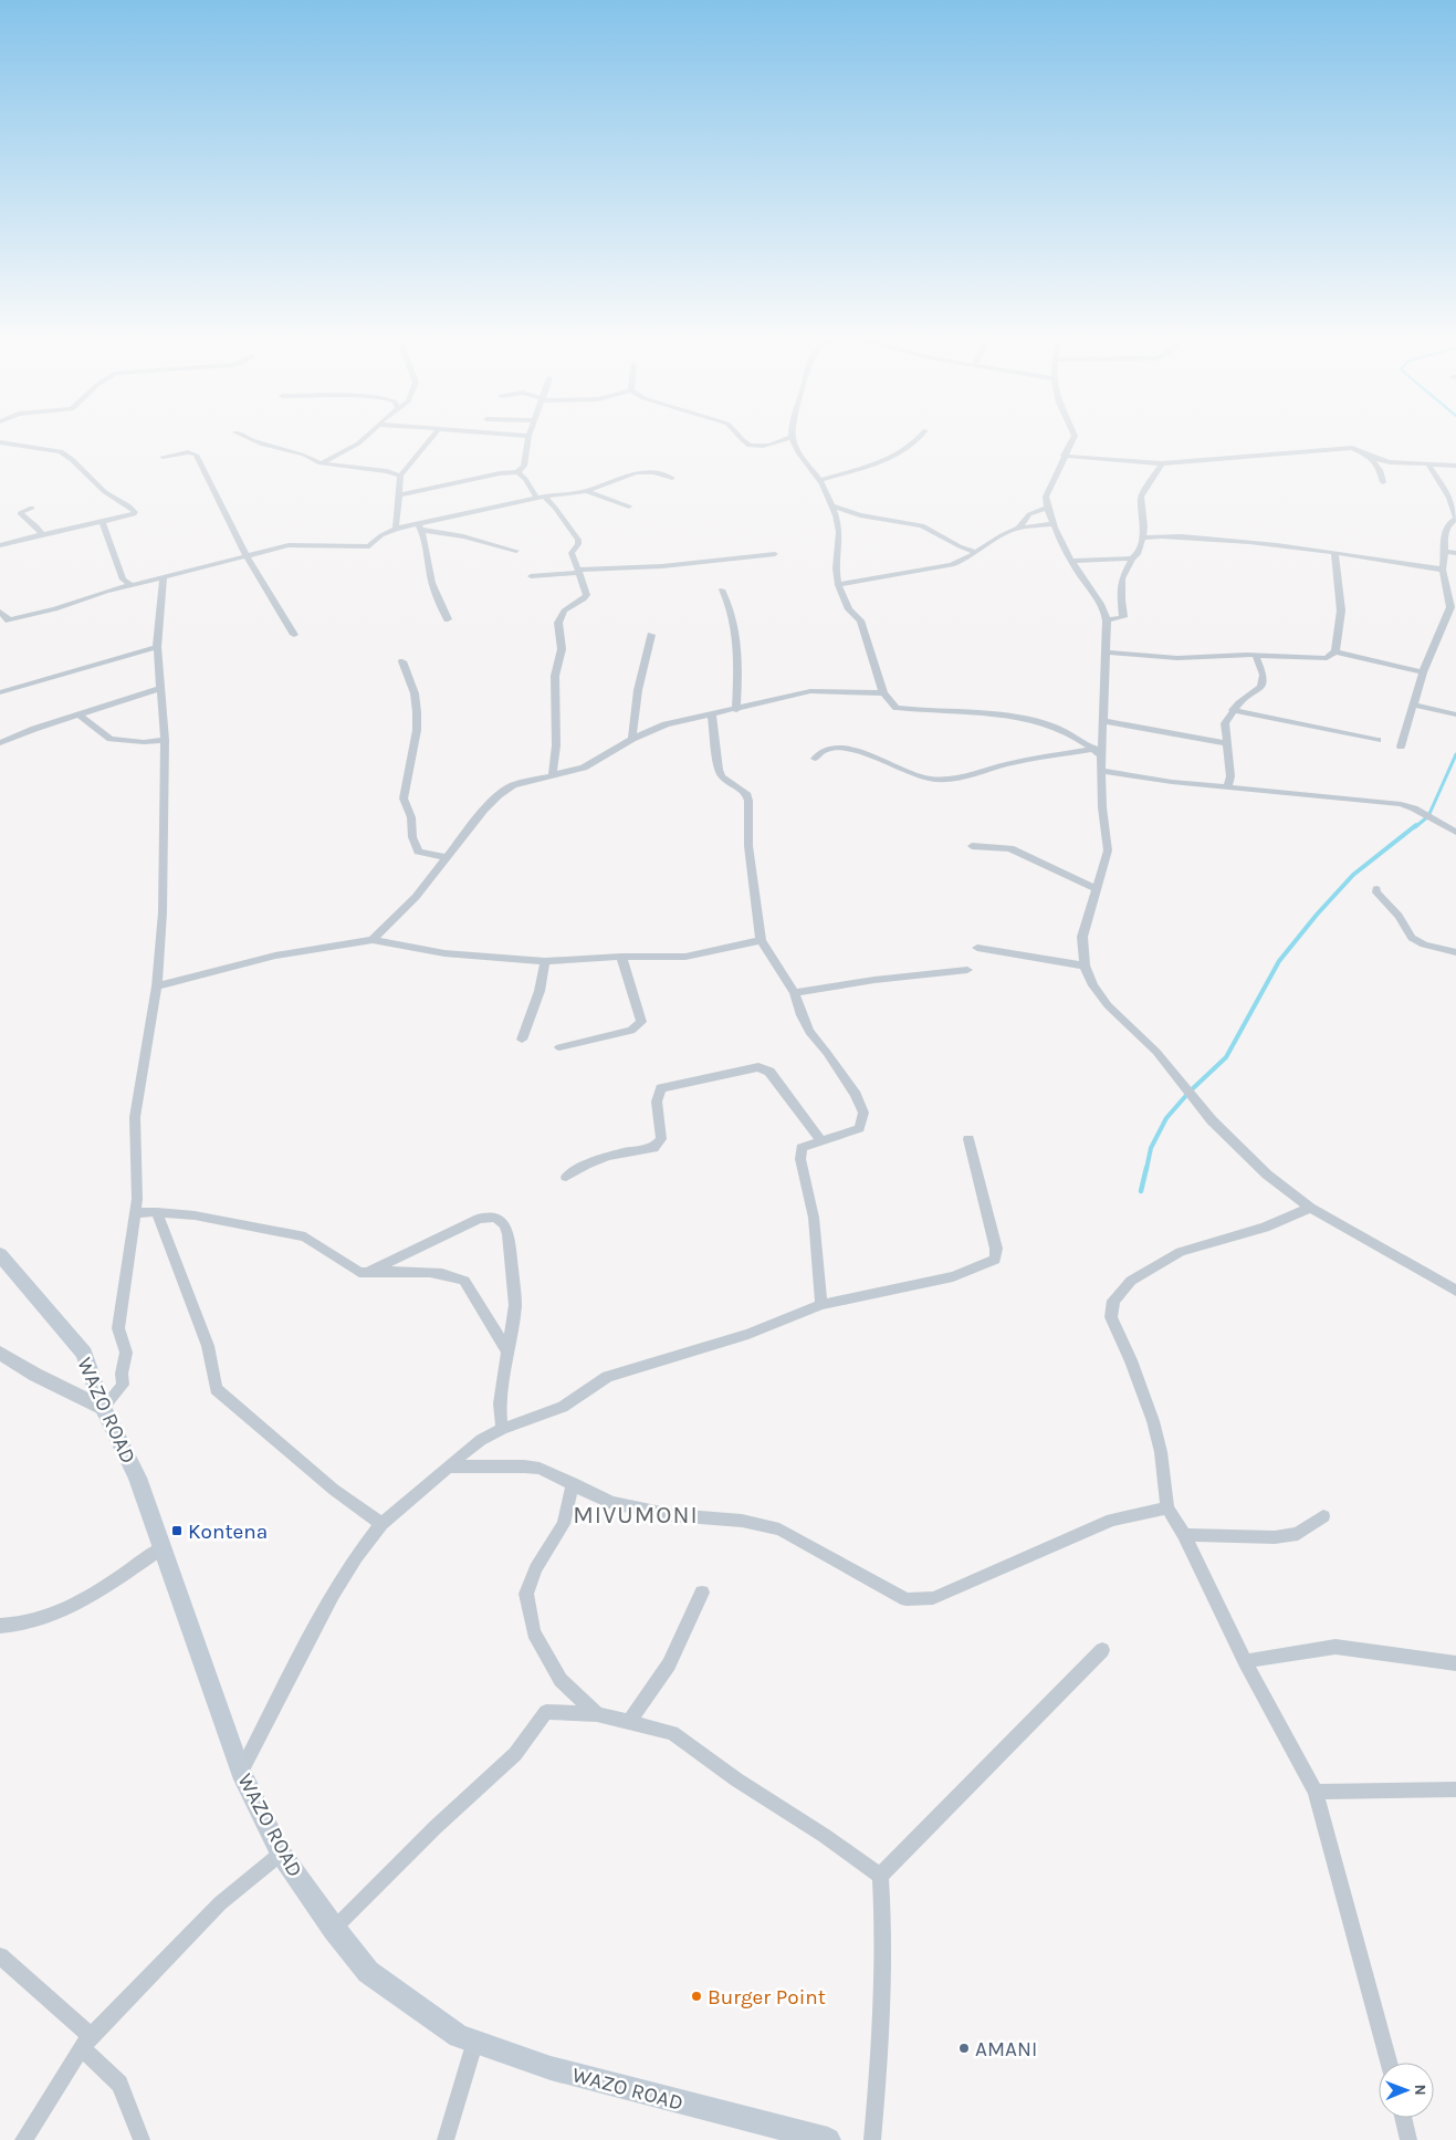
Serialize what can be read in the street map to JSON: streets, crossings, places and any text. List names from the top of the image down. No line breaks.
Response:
{"streets":{"main road":["WAZO ROAD"]},"districts":["MIVUMONI"],"places":{"transit":["Kontena"],"other":["Burger Point","AMANI"]},"north":"right"}
